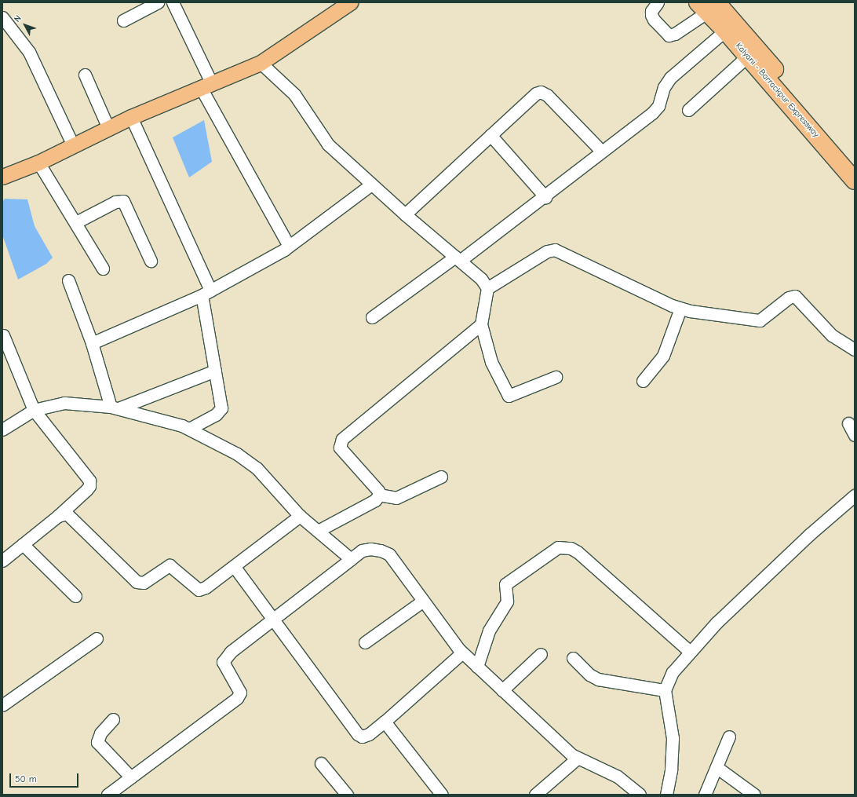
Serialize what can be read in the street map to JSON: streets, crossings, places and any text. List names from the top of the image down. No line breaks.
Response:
{"streets":{"highway":["Kalyani - Barrackpur Expressway"]},"scale_bar":"50 m","north":"top left"}
